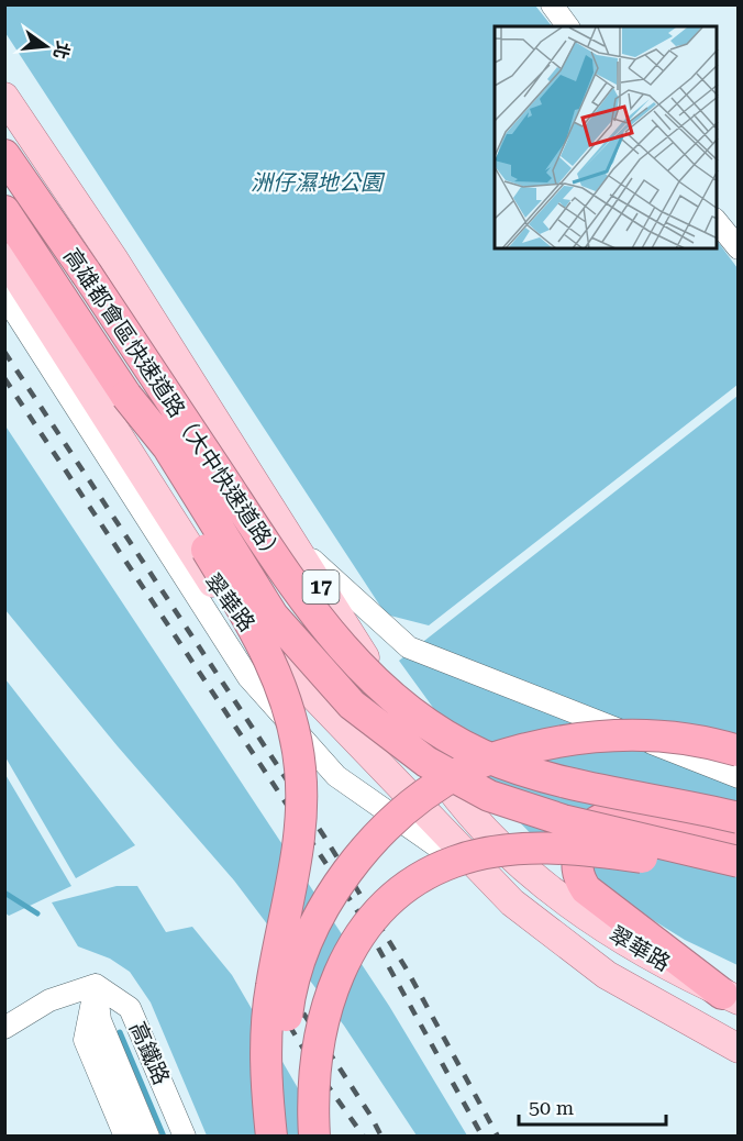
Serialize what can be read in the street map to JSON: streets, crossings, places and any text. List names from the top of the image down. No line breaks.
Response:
{"streets":{"highway":["高雄都會區快速道路（大中快速道路）"],"main road":["17","翠華路"],"street":["高鐵路"]},"parks":["洲仔濕地公園"],"scale_bar":"50 m","north":"right"}
